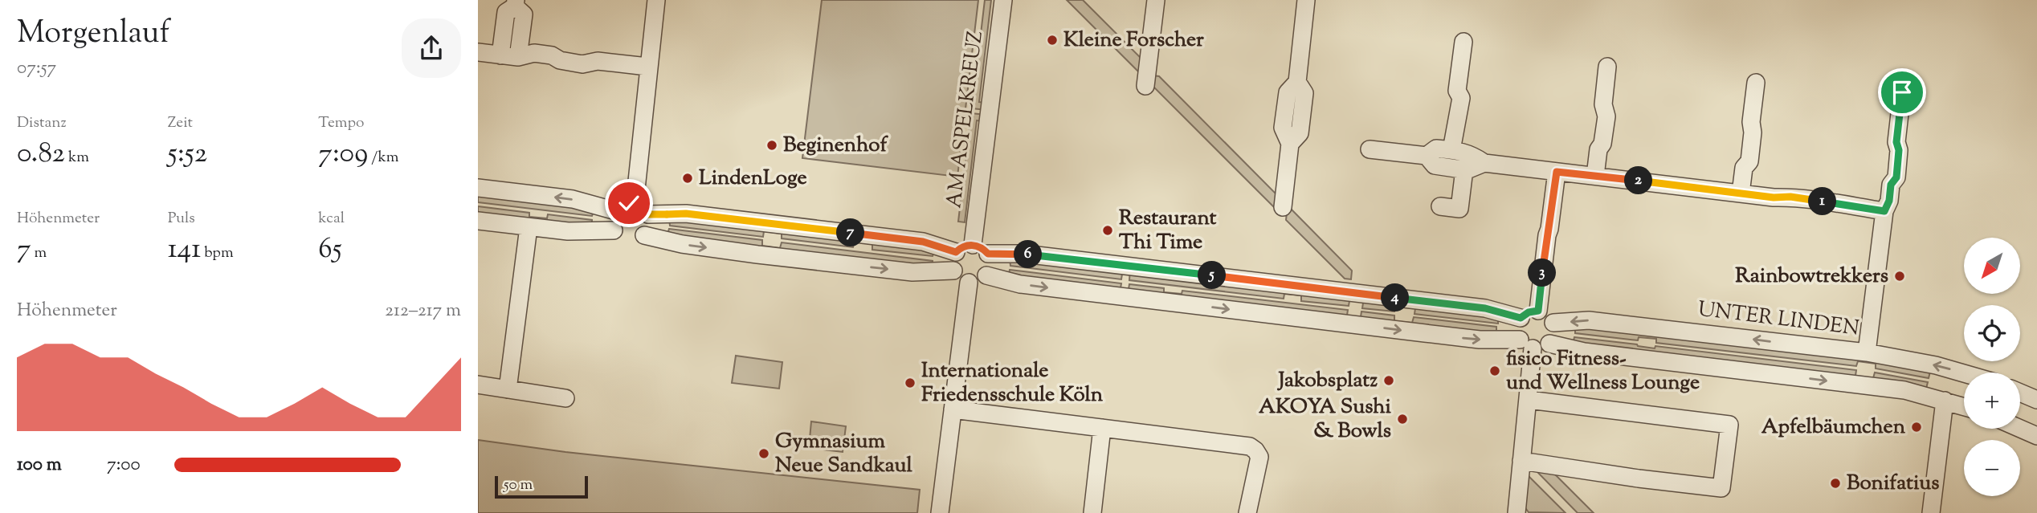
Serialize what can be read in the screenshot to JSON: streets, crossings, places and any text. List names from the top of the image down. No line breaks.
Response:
{"streets":{"street":["AM ASPELKREUZ","UNTER LINDEN"]},"places":["Kleine Forscher","Beginenhof","LindenLoge","Restaurant Thi Time","Rainbowtrekkers","fisico Fitness- und Wellness Lounge","Jakobsplatz","Internationale Friedensschule Köln","AKOYA Sushi & Bowls","Apfelbäumchen","Gymnasium Neue Sandkaul","Bonifatius"],"scale_bar":"50 m","north":"bottom left","page":{"heading":["Morgenlauf","07:57"],"stats":[["Distanz","0.82 km"],["Zeit","5:52"],["Tempo","7:09 /km"],["Höhenmeter","7 m"],["Puls","141 bpm"],["kcal","65"]],"pins":["2","1","7","6","3","5","4"],"map_buttons":["+","−"],"chart":["Höhenmeter","212–217 m"],"list":[{"name":"100 m","note":"7:00"}],"scale":"50 m"}}
